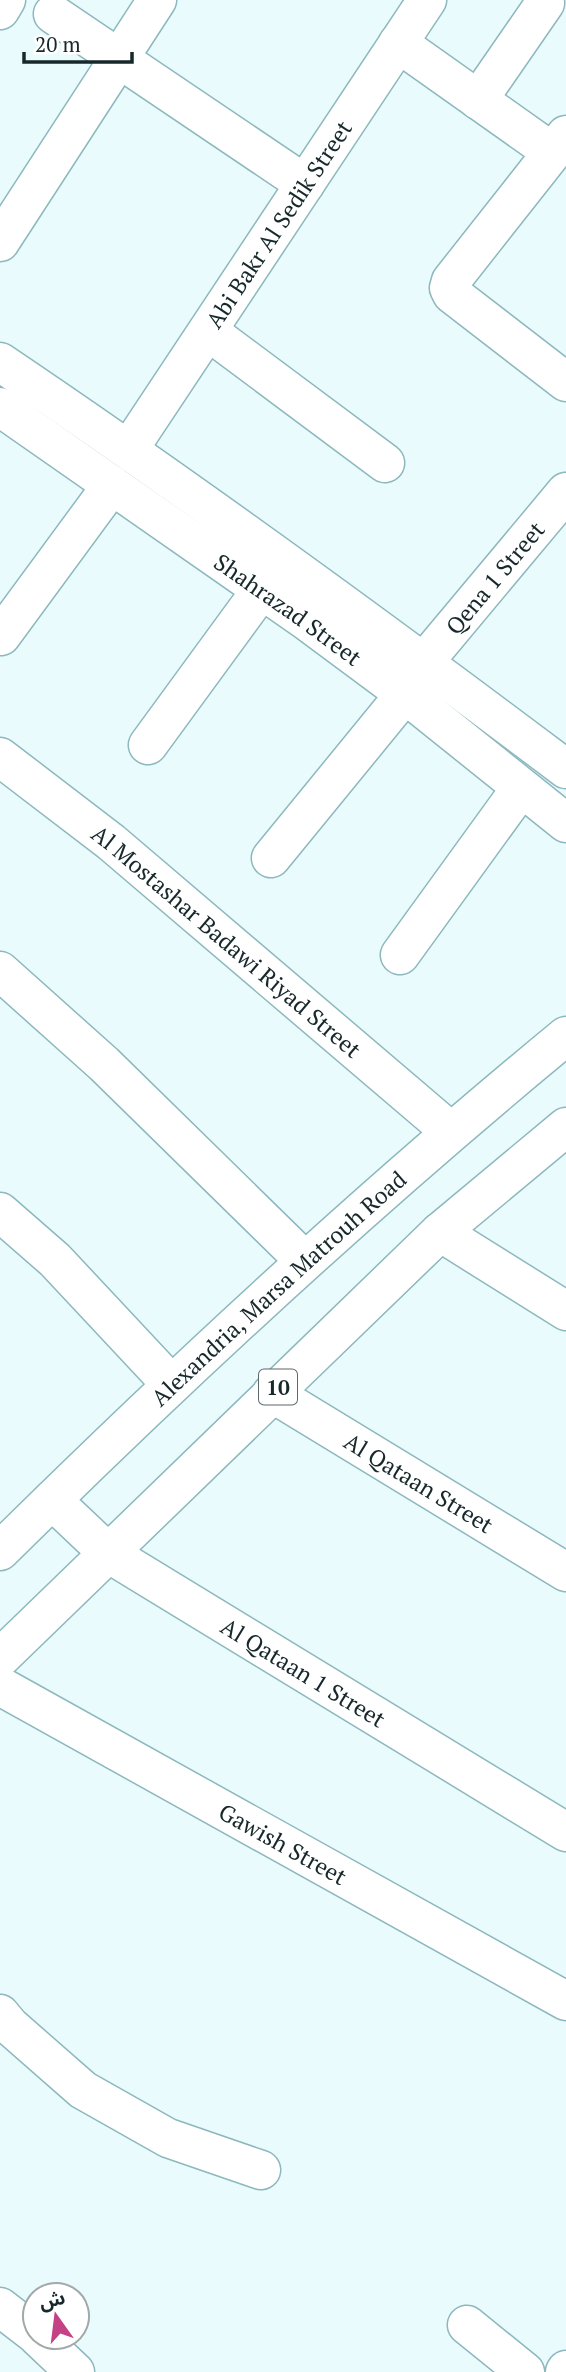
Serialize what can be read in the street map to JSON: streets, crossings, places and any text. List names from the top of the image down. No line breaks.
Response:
{"streets":{"street":["Abi Bakr Al Sedik Street","Qena 1 Street","Shahrazad Street","Al Mostashar Badawi Riyad Street","Alexandria, Marsa Matrouh Road","10","Al Qataan Street","Al Qataan 1 Street","Gawish Street"]},"crossings":[["Abi Bakr Al Sedik Street","Shahrazad Street"],["Qena 1 Street","Shahrazad Street"],["Al Mostashar Badawi Riyad Street","Alexandria, Marsa Matrouh Road"],["Alexandria, Marsa Matrouh Road","Al Qataan 1 Street"],["10","Al Qataan Street"],["10","Al Qataan 1 Street"]],"scale_bar":"20 m","north":"top"}
